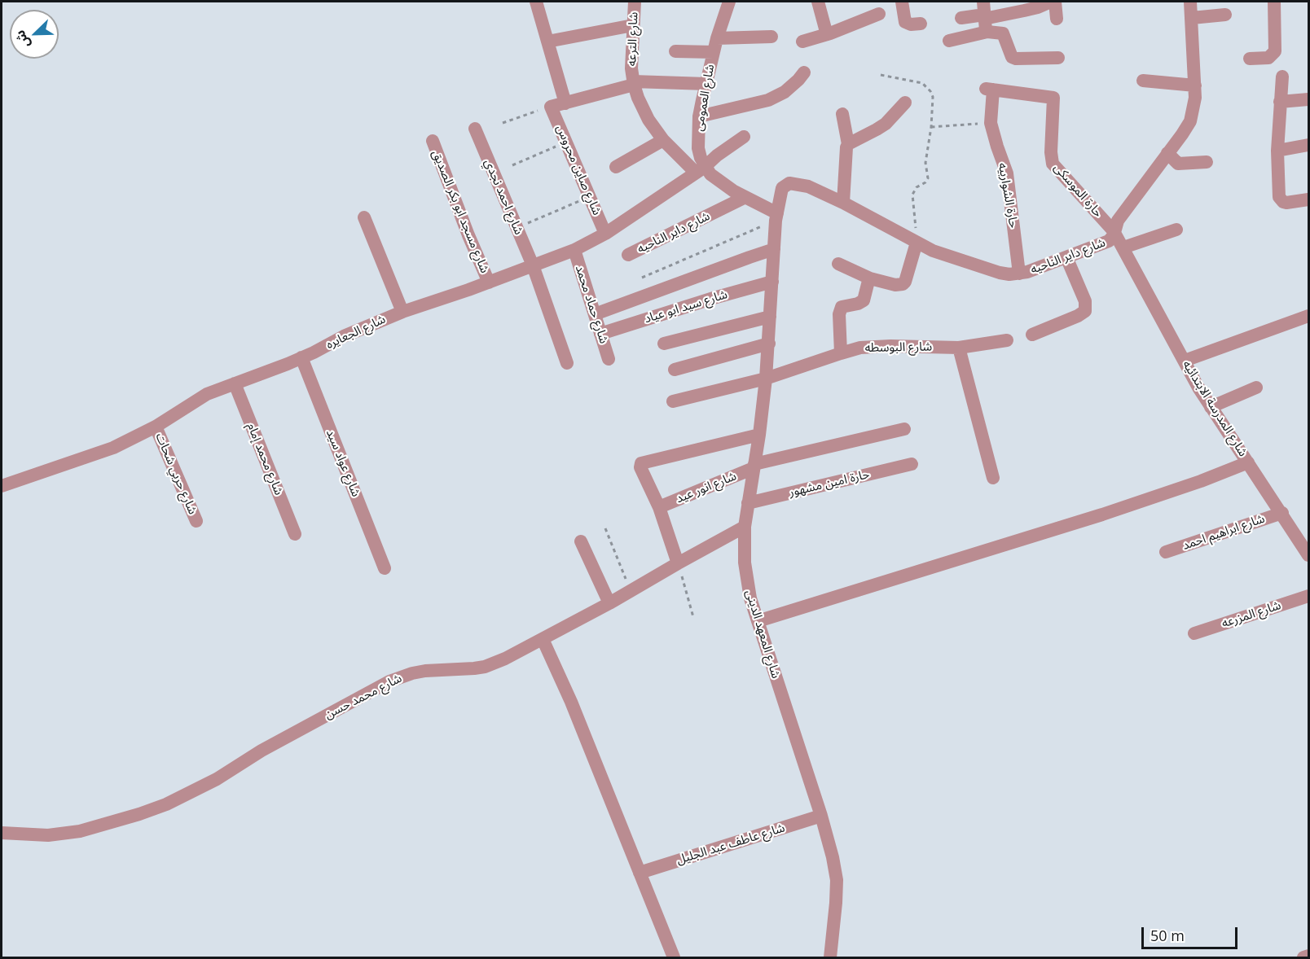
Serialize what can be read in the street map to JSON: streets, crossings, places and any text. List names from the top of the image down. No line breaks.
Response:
{"streets":{"street":["شارع الترعه","شارع العمومى","شارع صاين محروس","حارة الموسكى","حارة الشواربيه","شارع احمد نجدي","شارع مسجد ابو بكر الصديق","شارع داير الناحيه","شارع حماد محمد","شارع سيد ابو عياد","شارع الجعايره","شارع البوسطه","شارع المدرسة الابتدائيه","شارع محمد إمام","شارع عواد سيد","شارع حربي شحات","حارة امين مشهور","شارع انور عيد","شارع ابراهيم احمد","شارع المزرعه","شارع المعهد الدينى","شارع محمد حسن","شارع عاطف عبد الجليل"]},"crossings":[["شارع الترعه","شارع العمومى"],["شارع الترعه","شارع الجعايره"],["شارع العمومى","شارع الجعايره"],["شارع صاين محروس","شارع الجعايره"],["حارة الموسكى","حارة الشواربيه"],["حارة الموسكى","شارع داير الناحيه"],["حارة الموسكى","شارع المدرسة الابتدائيه"],["حارة الشواربيه","شارع داير الناحيه"],["شارع احمد نجدي","شارع الجعايره"],["شارع مسجد ابو بكر الصديق","شارع الجعايره"],["شارع داير الناحيه","شارع المدرسة الابتدائيه"],["شارع داير الناحيه","شارع المعهد الدينى"],["شارع حماد محمد","شارع سيد ابو عياد"],["شارع حماد محمد","شارع الجعايره"],["شارع سيد ابو عياد","شارع المعهد الدينى"],["شارع الجعايره","شارع محمد إمام"],["شارع الجعايره","شارع عواد سيد"],["شارع الجعايره","شارع حربي شحات"],["شارع البوسطه","شارع المعهد الدينى"],["شارع المدرسة الابتدائيه","شارع ابراهيم احمد"],["حارة امين مشهور","شارع المعهد الدينى"],["شارع انور عيد","شارع المعهد الدينى"],["شارع المعهد الدينى","شارع محمد حسن"],["شارع المعهد الدينى","شارع عاطف عبد الجليل"]],"scale_bar":"50 m","north":"bottom left"}
